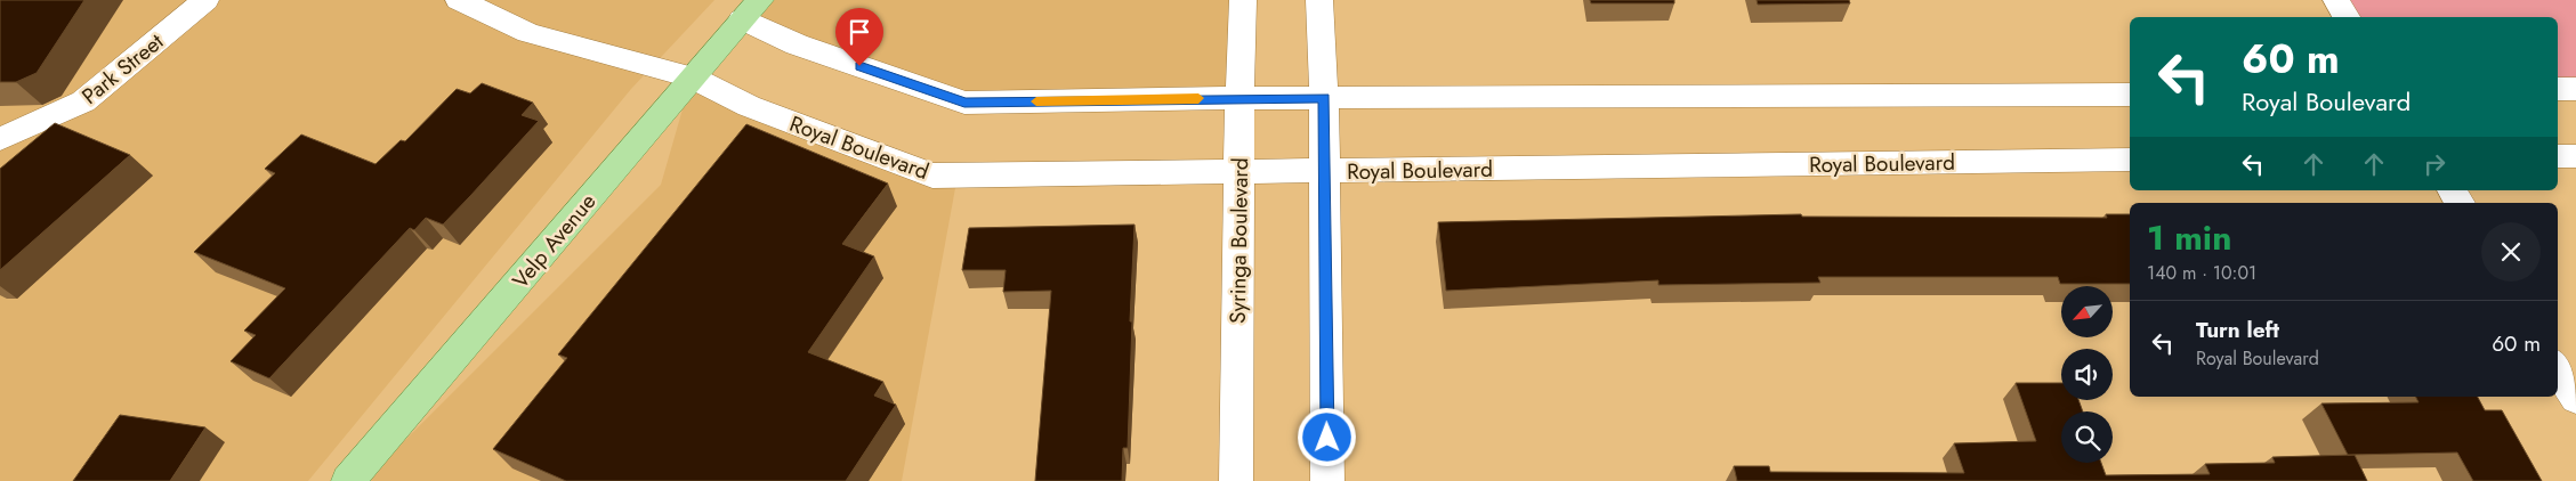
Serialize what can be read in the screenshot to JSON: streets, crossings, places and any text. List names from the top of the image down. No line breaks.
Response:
{"streets":{"main road":["Velp Avenue"],"street":["Park Street","Royal Boulevard","Syringa Boulevard"]},"crossings":[["Royal Boulevard","Velp Avenue"],["Royal Boulevard","Syringa Boulevard"]],"north":"bottom left","page":{"turn":["60 m","Royal Boulevard"],"heading":["1 min","140 m · 10:01"],"list":[{"name":"Turn left","note":"Royal Boulevard","value":"60 m"}]}}
